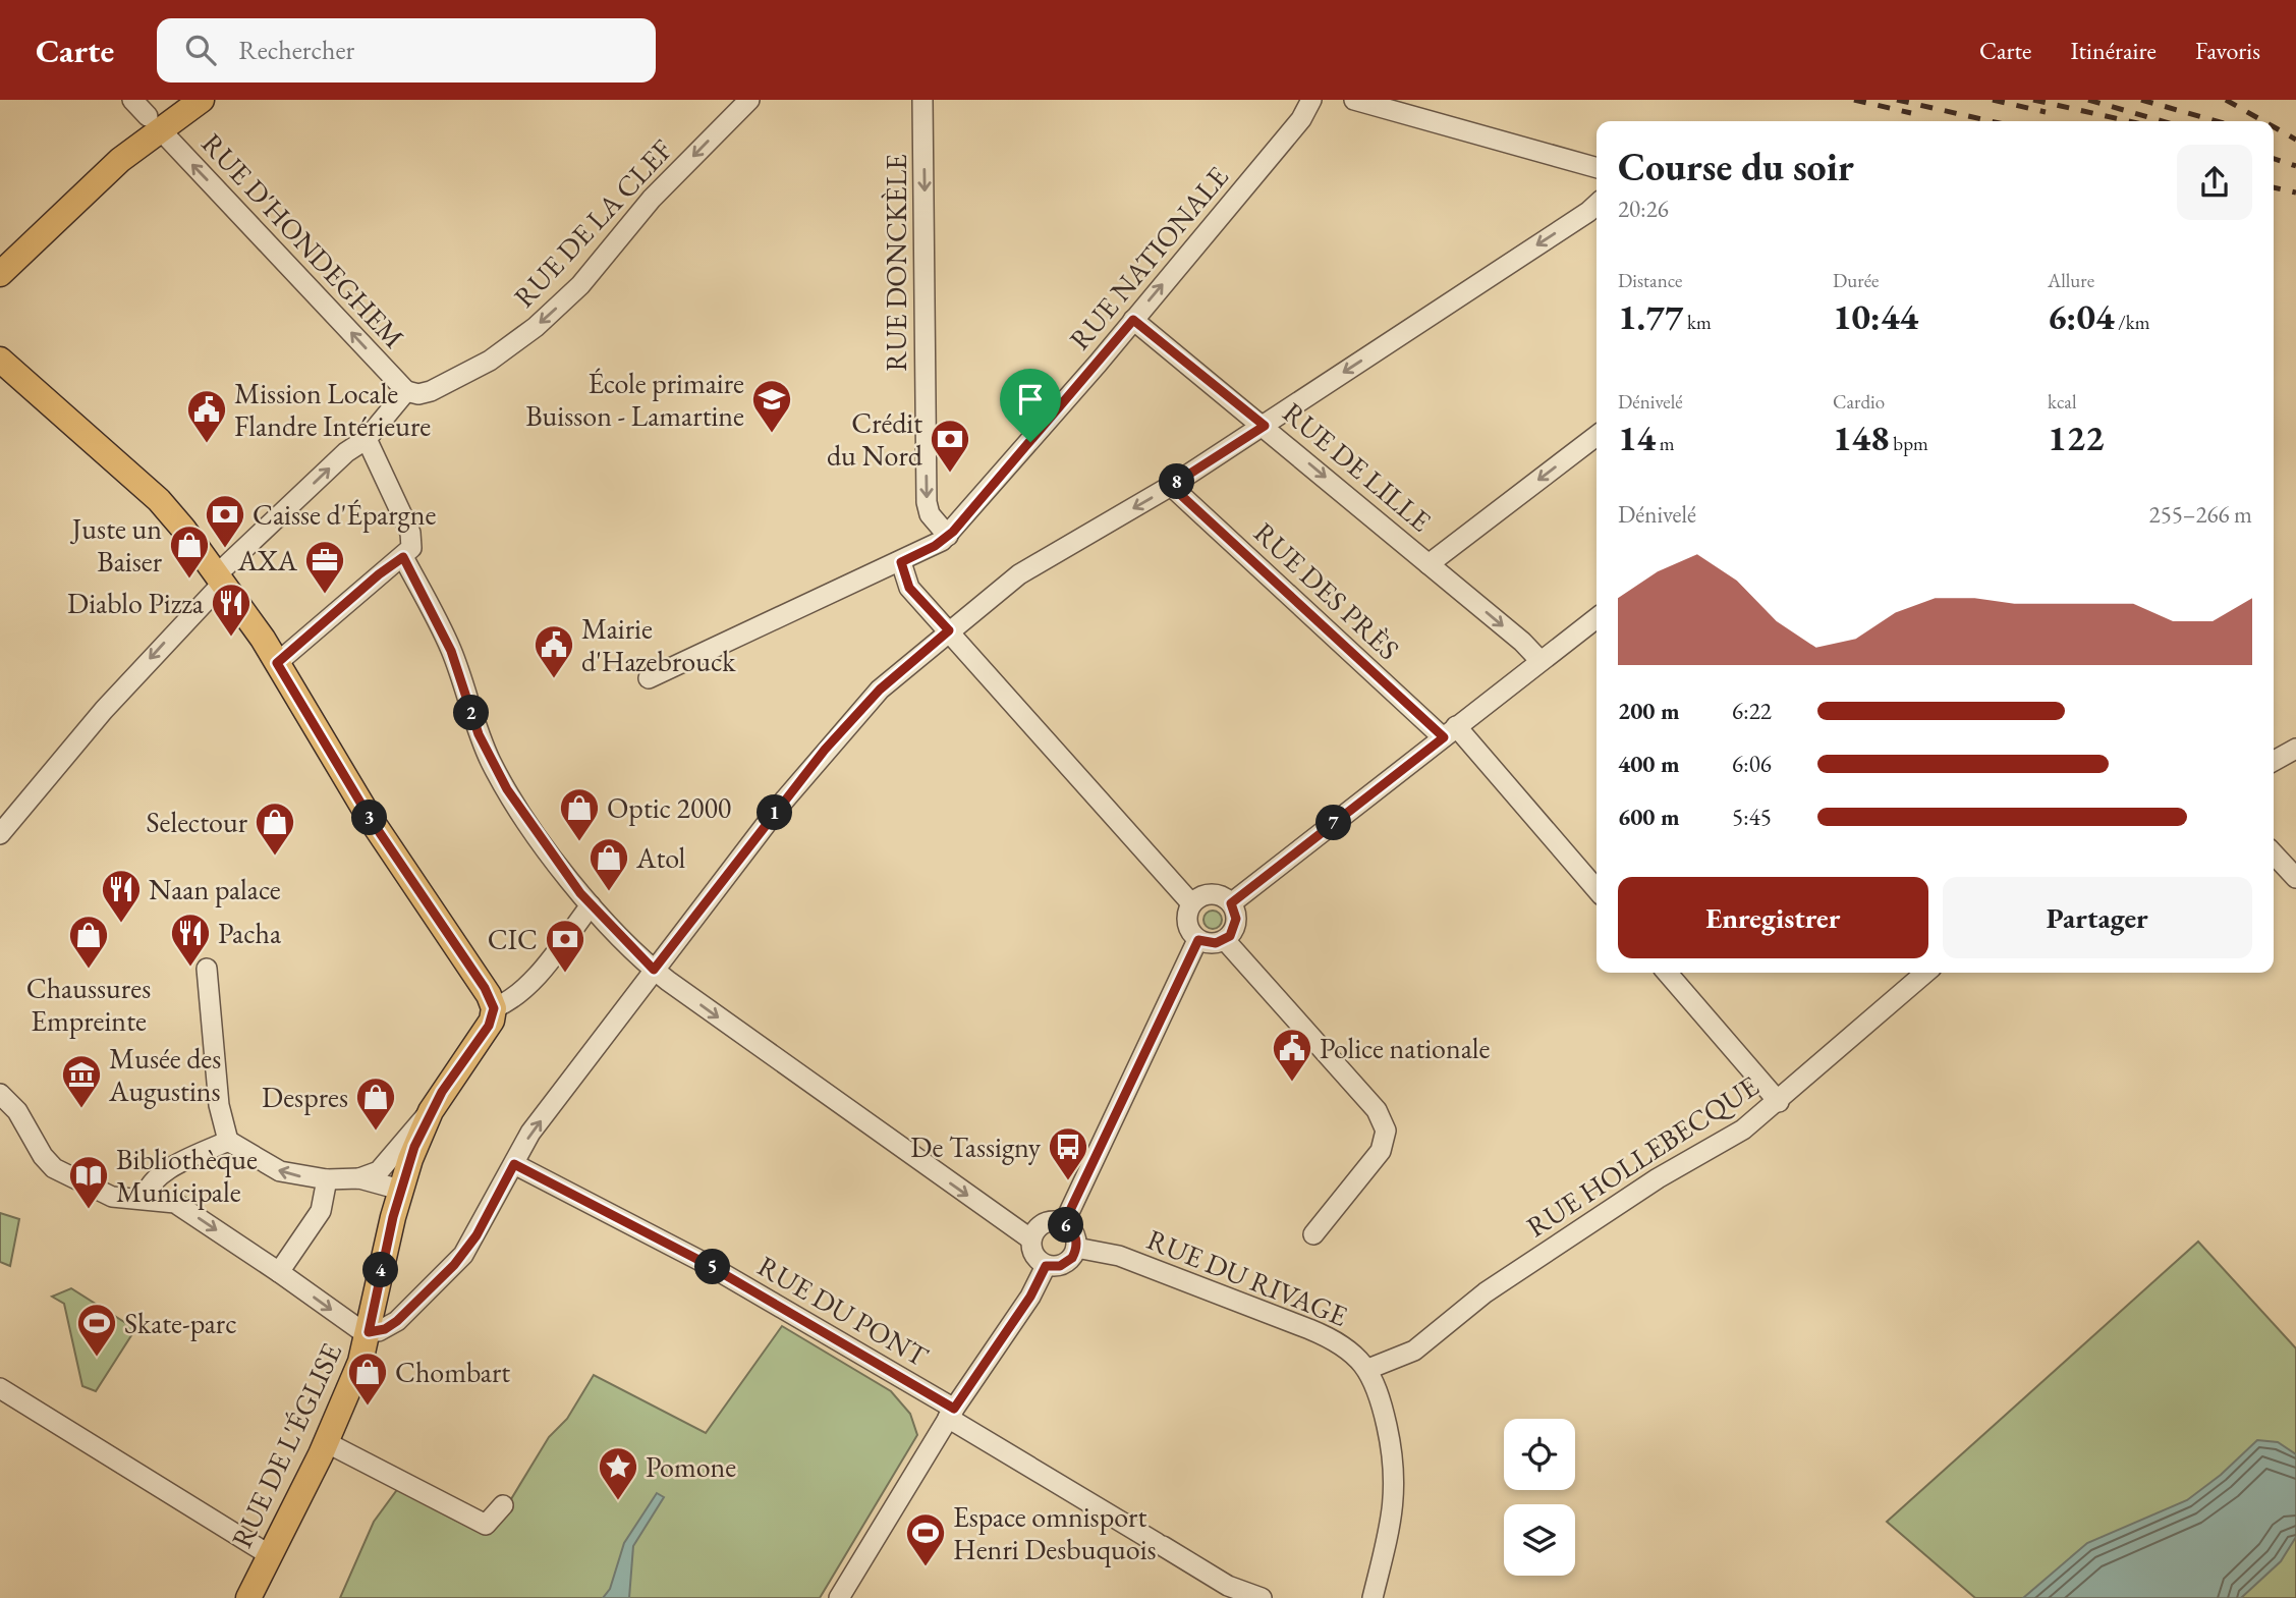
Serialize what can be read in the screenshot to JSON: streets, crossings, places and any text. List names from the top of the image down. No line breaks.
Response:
{"streets":{"main road":["RUE DE L'ÉGLISE"],"street":["RUE DE LA CLEF","RUE D'HONDEGHEM","RUE NATIONALE","RUE DONCKÈLE","RUE DE LILLE","RUE DES PRÈS","RUE HOLLEBECQUE","RUE DU RIVAGE","RUE DU PONT"]},"crossings":[["RUE DE LA CLEF","RUE D'HONDEGHEM"],["RUE NATIONALE","RUE DONCKÈLE"],["RUE NATIONALE","RUE DE LILLE"],["RUE HOLLEBECQUE","RUE DU RIVAGE"]],"one_way":["RUE DE LA CLEF","RUE D'HONDEGHEM","RUE DONCKÈLE","RUE DE LILLE"],"places":{"school or university":["École primaire Buisson - Lamartine"],"public building":["Mission Locale Flandre Intérieure","Mairie d'Hazebrouck","Police nationale"],"bank":["Crédit du Nord","Caisse d'Épargne","CIC"],"shop":["Juste un Baiser","Optic 2000","Selectour","Atol","Chaussures Empreinte","Despres","Chombart"],"office":["AXA"],"restaurant":["Diablo Pizza","Naan palace","Pacha"],"museum":["Musée des Augustins"],"bus stop":["De Tassigny"],"library":["Bibliothèque Municipale"],"sports":["Skate-parc","Espace omnisport Henri Desbuquois"],"place":["Pomone"]},"page":{"header":"Carte","search":"Rechercher","nav":["Carte","Itinéraire","Favoris"],"heading":["Course du soir","20:26"],"stats":[["Distance","1.77 km"],["Durée","10:44"],["Allure","6:04 /km"],["Dénivelé","14 m"],["Cardio","148 bpm"],["kcal","122"]],"pins":["8","2","1","3","7","6","5","4"],"chart":["Dénivelé","255–266 m"],"list":[{"name":"200 m","note":"6:22"},{"name":"400 m","note":"6:06"},{"name":"600 m","note":"5:45"}],"buttons":["Enregistrer","Partager"]}}
